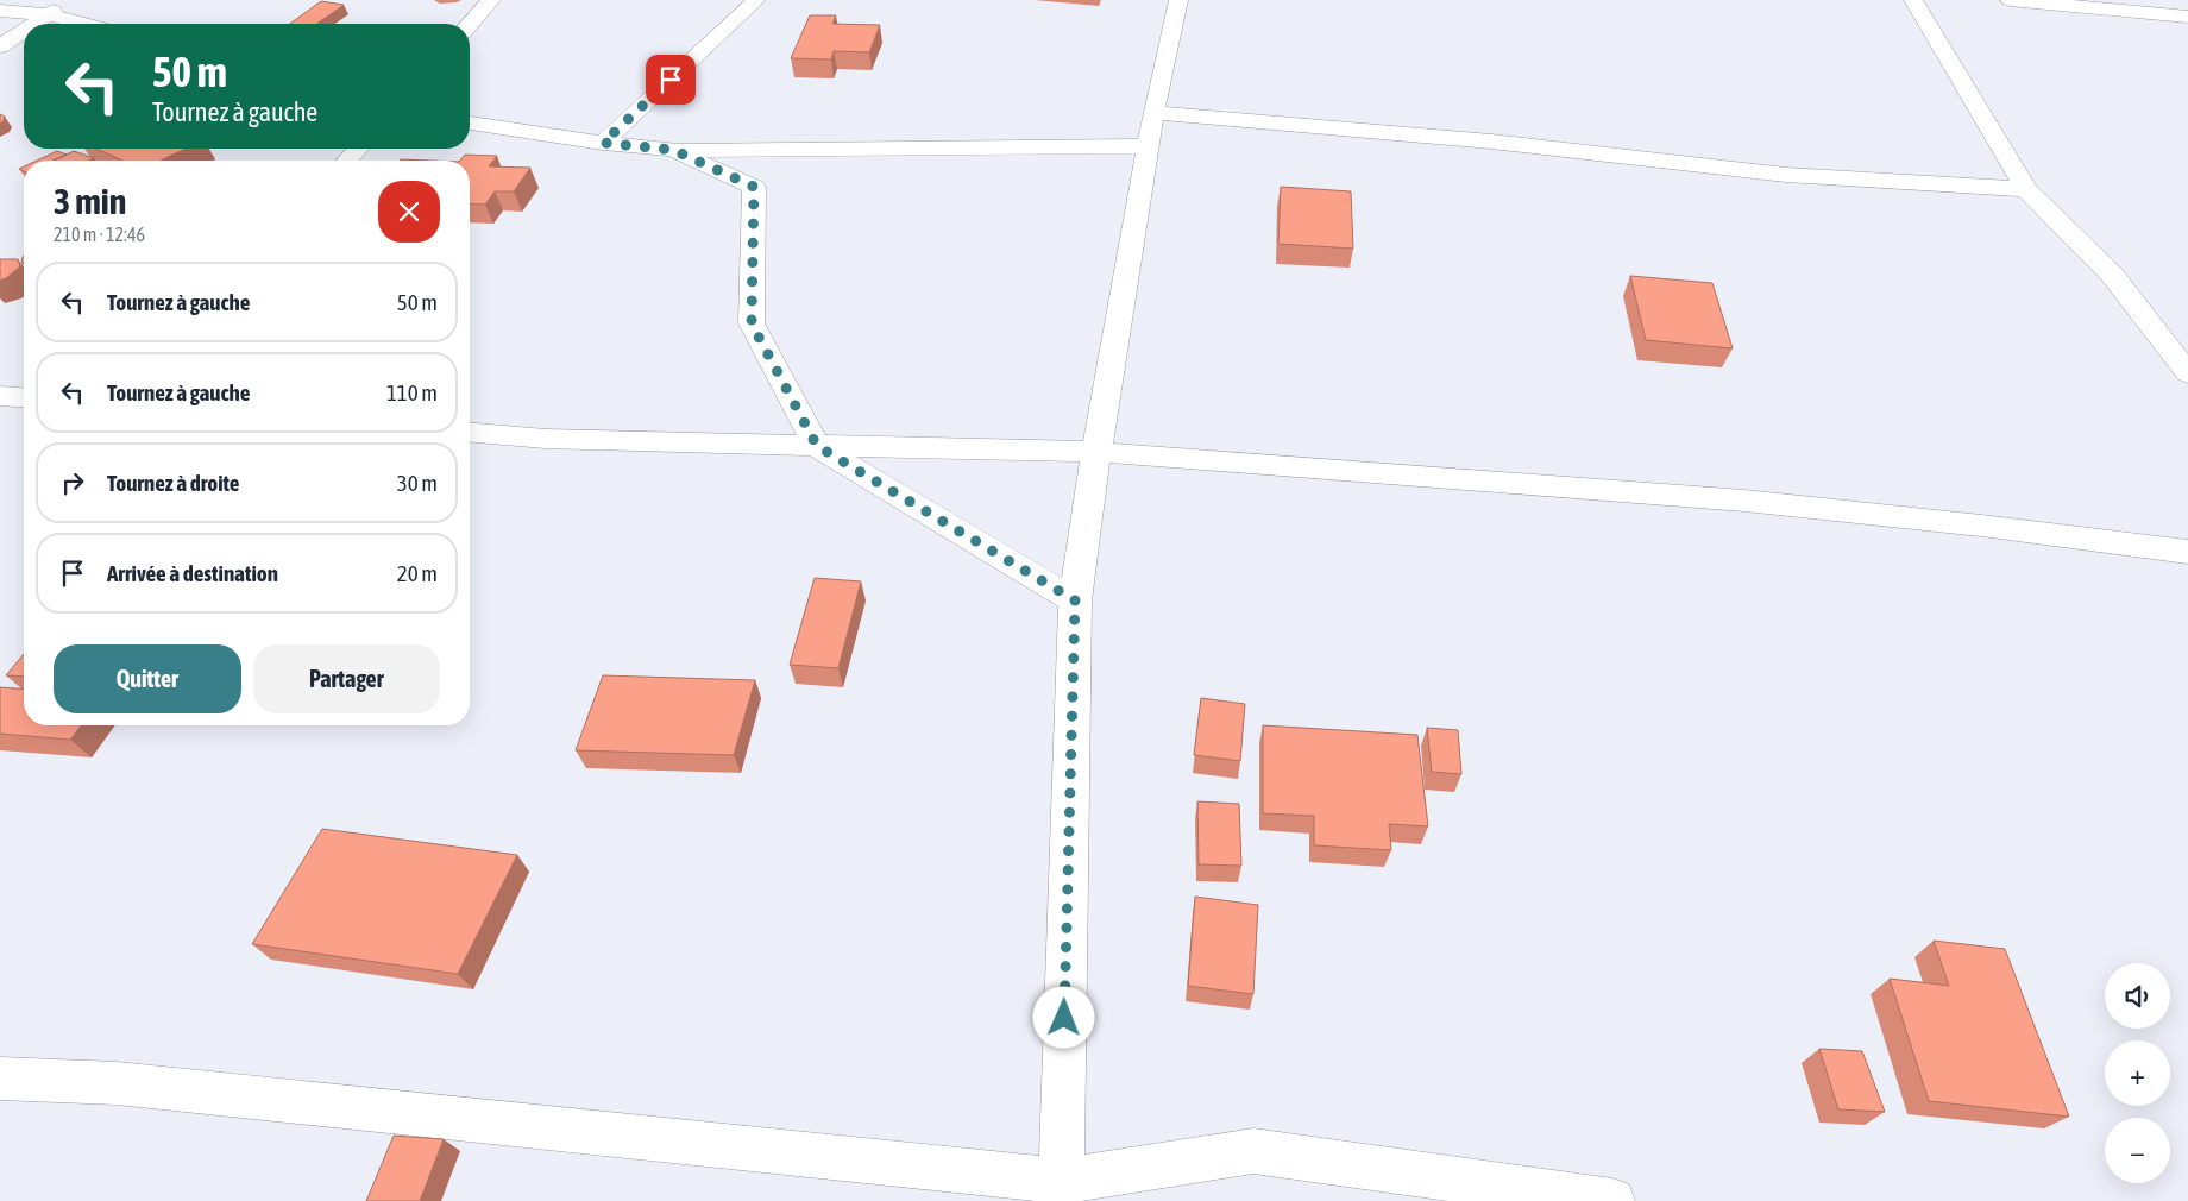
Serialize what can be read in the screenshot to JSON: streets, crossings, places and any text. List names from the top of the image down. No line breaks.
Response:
{"page":{"turn":["50 m","Tournez à gauche"],"heading":["3 min","210 m · 12:46"],"list":[{"name":"Tournez à gauche","value":"50 m"},{"name":"Tournez à gauche","value":"110 m"},{"name":"Tournez à droite","value":"30 m"},{"name":"Arrivée à destination","value":"20 m"}],"buttons":["Quitter","Partager"],"map_buttons":["+","−"]}}
